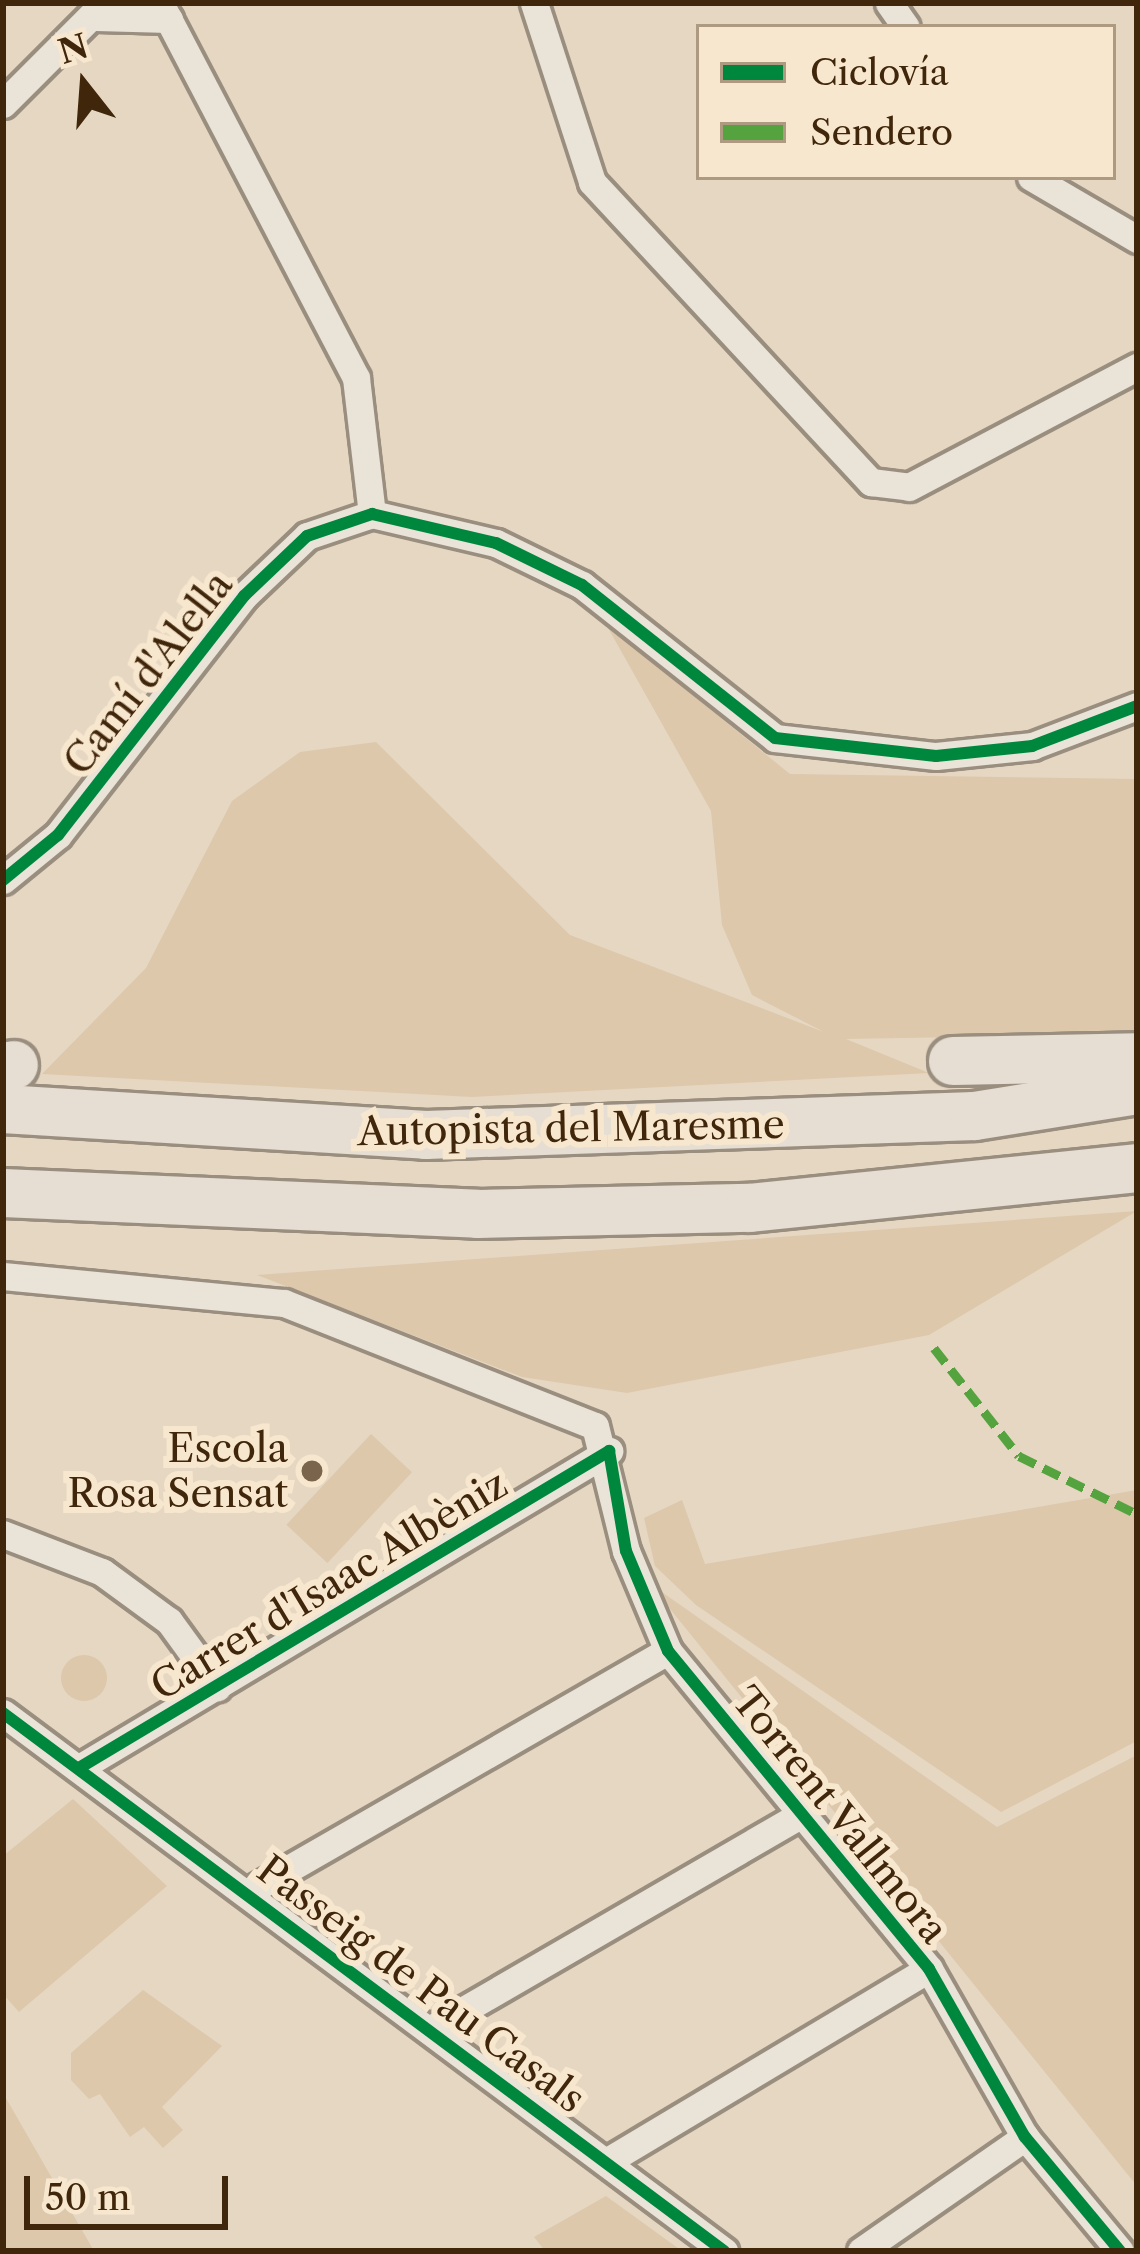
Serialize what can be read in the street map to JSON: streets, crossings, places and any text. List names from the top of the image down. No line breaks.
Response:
{"streets":{"highway":["Autopista del Maresme"],"street":["Camí d'Alella","Carrer d'Isaac Albèniz","Torrent Vallmora","Passeig de Pau Casals"]},"crossings":[["Carrer d'Isaac Albèniz","Torrent Vallmora"],["Carrer d'Isaac Albèniz","Passeig de Pau Casals"]],"places":["Escola Rosa Sensat"],"legend":["Ciclovía","Sendero"],"scale_bar":"50 m","north":"top"}
